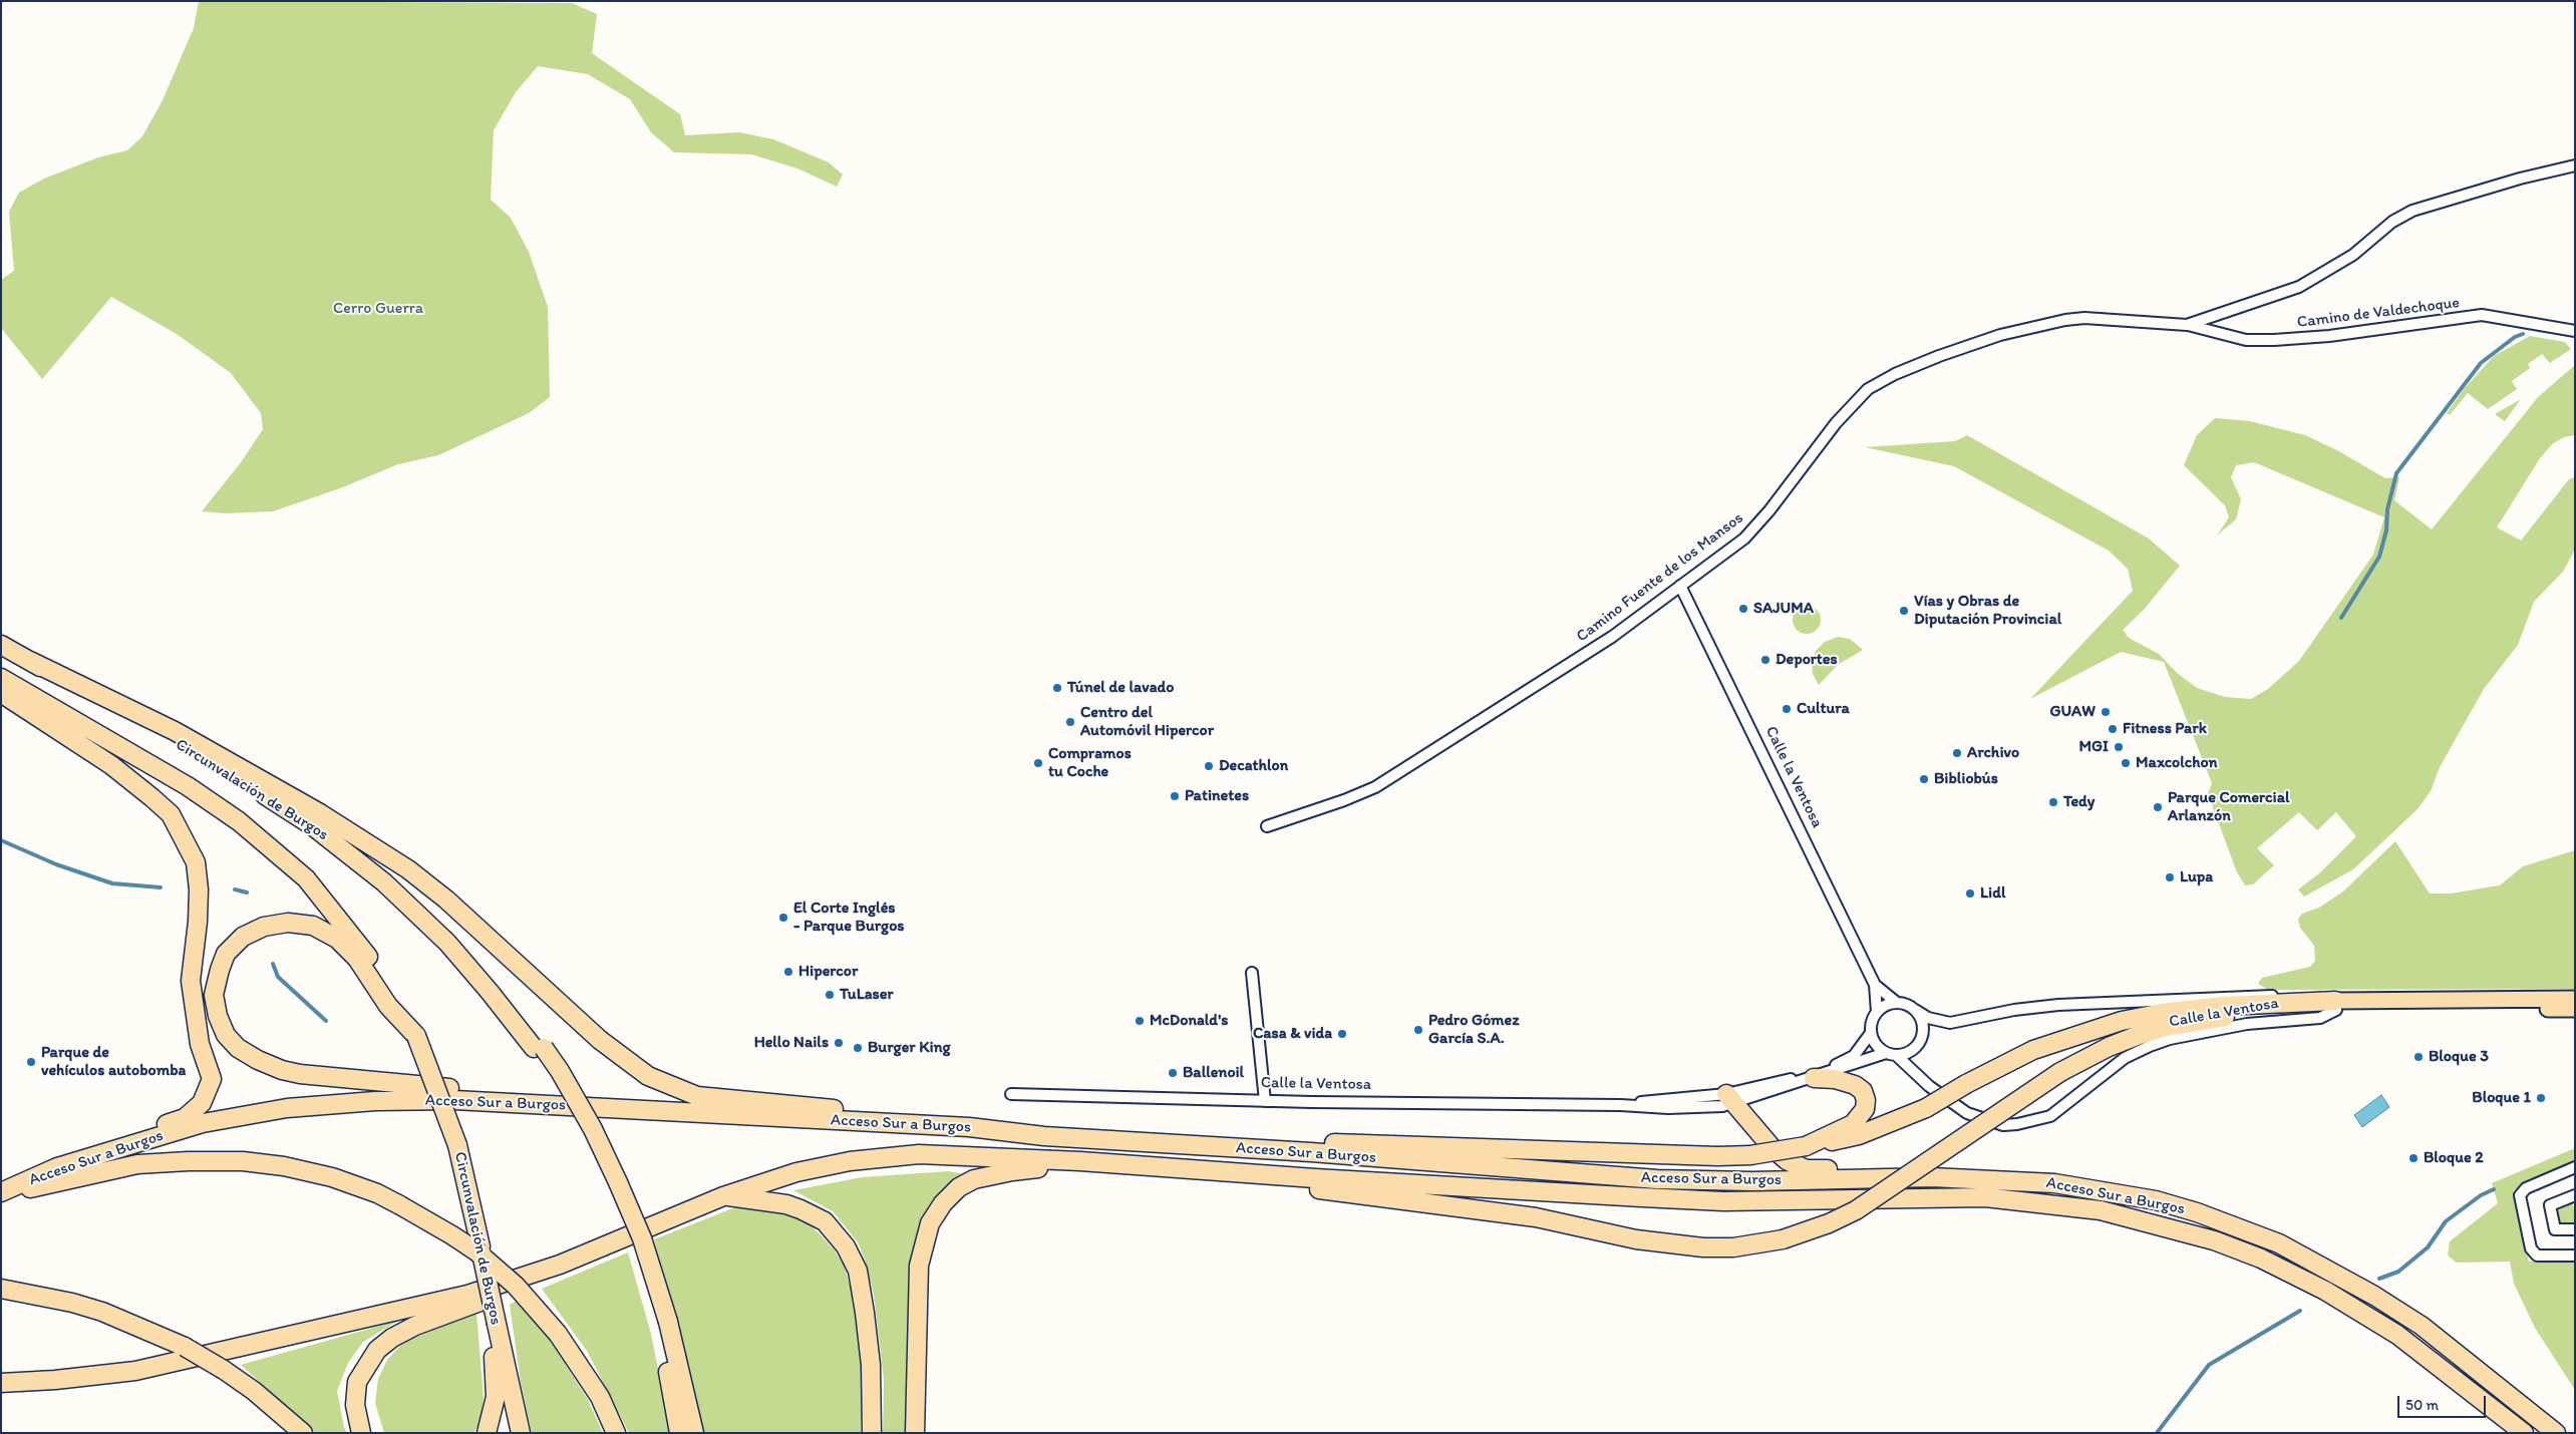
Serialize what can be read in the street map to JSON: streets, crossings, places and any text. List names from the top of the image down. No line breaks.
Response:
{"streets":{"highway":["Circunvalación de Burgos","Acceso Sur a Burgos"],"main road":["Calle la Ventosa"],"street":["Camino de Valdechoque","Camino Fuente de los Mansos"]},"crossings":[["Camino de Valdechoque","Camino Fuente de los Mansos"],["Camino Fuente de los Mansos","Calle la Ventosa"]],"parks":["Cerro Guerra"],"places":["SAJUMA","Vías y Obras de Diputación Provincial","Deportes","Túnel de lavado","Cultura","GUAW","Centro del Automóvil Hipercor","Fitness Park","MGI","Archivo","Compramos tu Coche","Maxcolchon","Decathlon","Bibliobús","Patinetes","Tedy","Parque Comercial Arlanzón","Lupa","Lidl","El Corte Inglés - Parque Burgos","Hipercor","TuLaser","McDonald's","Pedro Gómez García S.A.","Casa & vida","Hello Nails","Burger King","Bloque 3","Parque de vehículos autobomba","Ballenoil","Bloque 1","Bloque 2"],"scale_bar":"50 m"}
